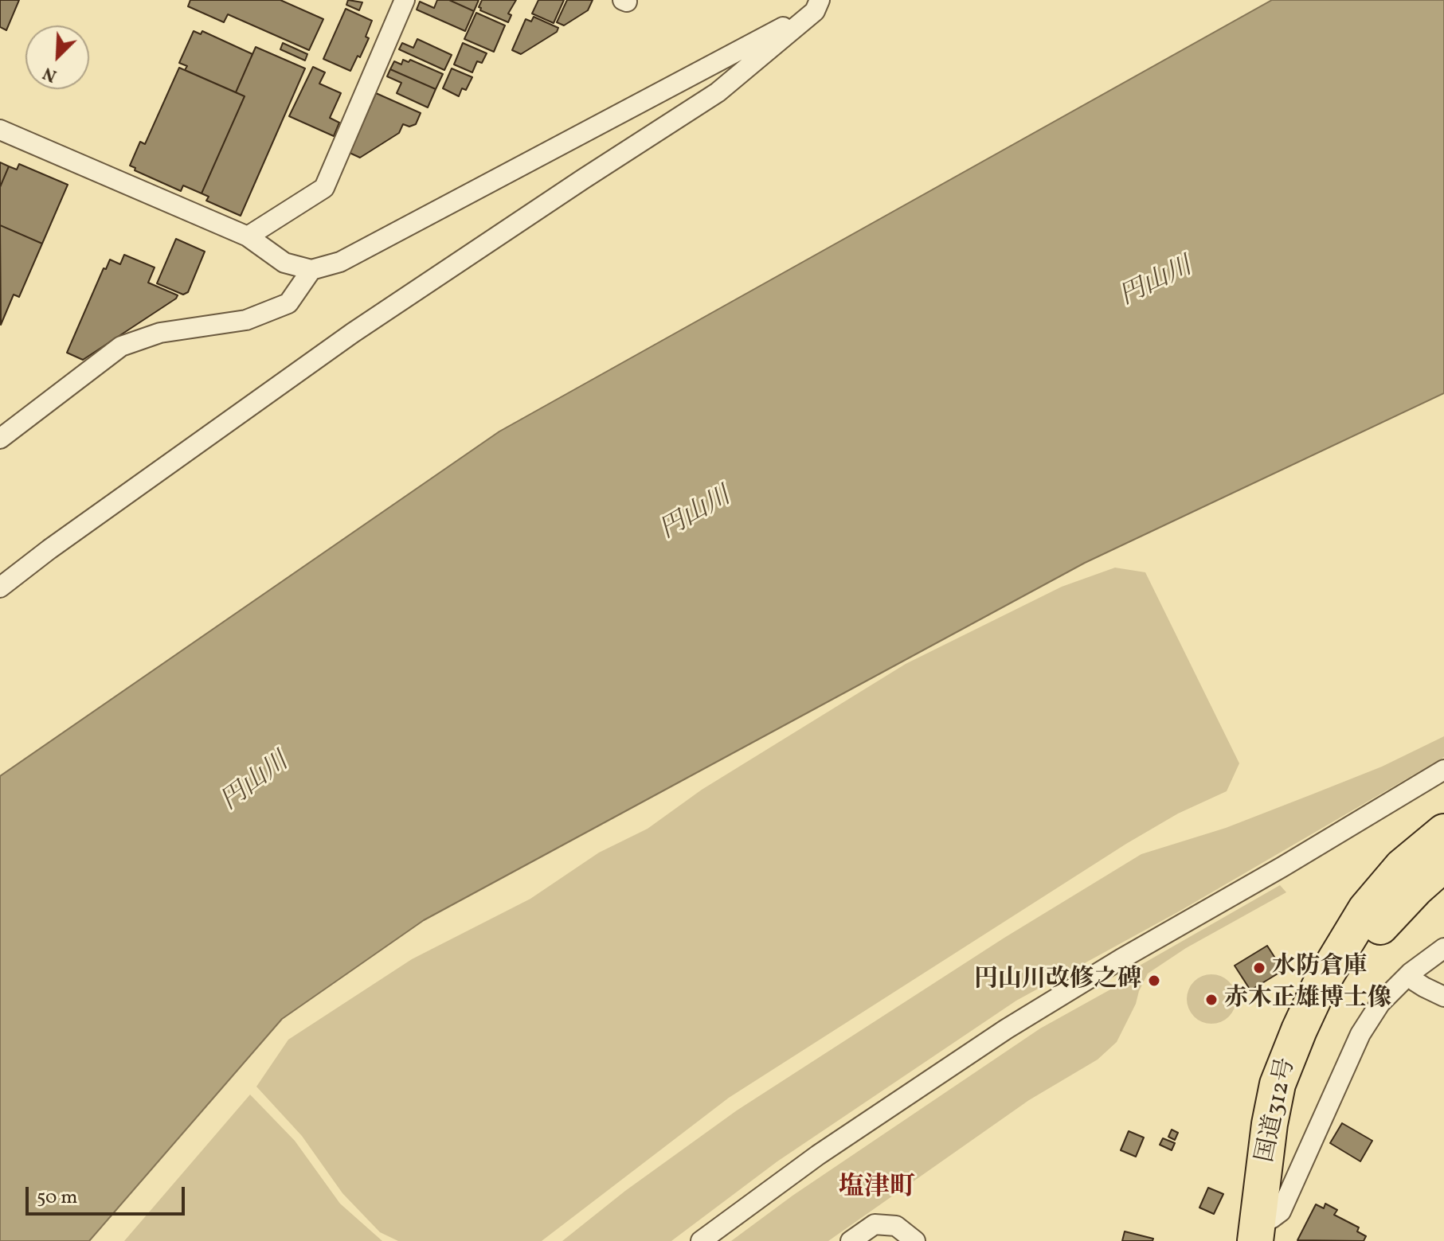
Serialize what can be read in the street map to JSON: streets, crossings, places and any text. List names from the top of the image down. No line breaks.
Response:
{"streets":{"highway":["国道312号"]},"districts":["塩津町"],"water":["円山川"],"places":["水防倉庫","円山川改修之碑","赤木正雄博士像"],"scale_bar":"50 m","north":"bottom left"}
